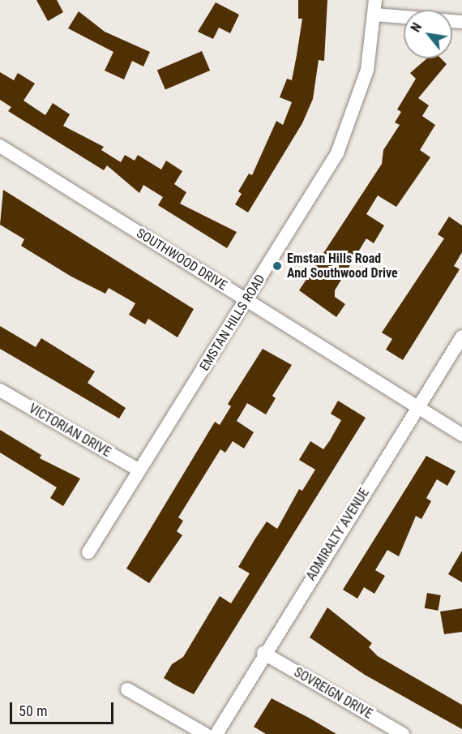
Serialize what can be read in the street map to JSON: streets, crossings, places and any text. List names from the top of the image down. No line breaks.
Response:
{"streets":{"street":["SOUTHWOOD DRIVE","EMSTAN HILLS ROAD","VICTORIAN DRIVE","ADMIRALTY AVENUE","SOVREIGN DRIVE"]},"crossings":[["SOUTHWOOD DRIVE","EMSTAN HILLS ROAD"],["SOUTHWOOD DRIVE","ADMIRALTY AVENUE"],["EMSTAN HILLS ROAD","VICTORIAN DRIVE"],["ADMIRALTY AVENUE","SOVREIGN DRIVE"]],"places":["Emstan Hills Road And Southwood Drive"],"scale_bar":"50 m","north":"top left"}
